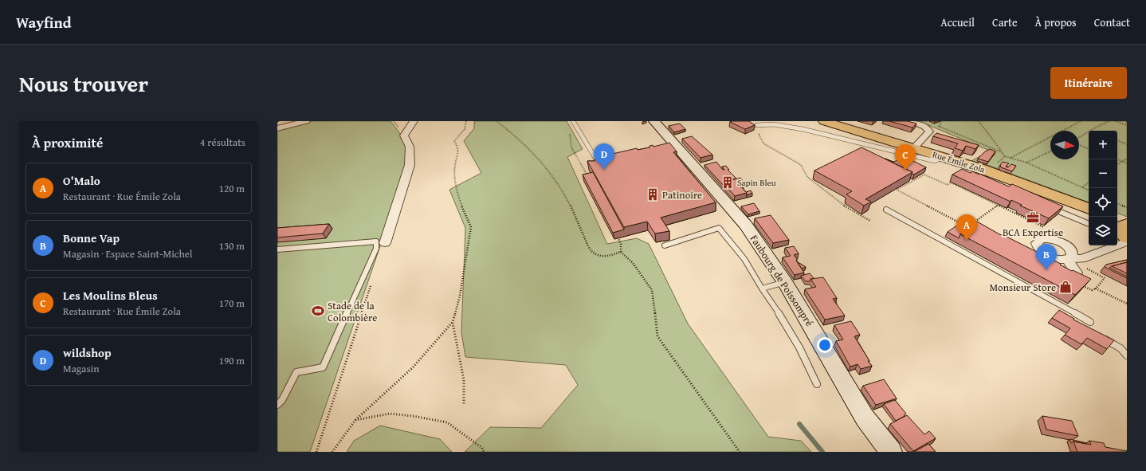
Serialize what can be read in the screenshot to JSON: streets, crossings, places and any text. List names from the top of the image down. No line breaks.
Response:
{"streets":{"main road":["Rue Émile Zola","Faubourg de Poissompré"]},"places":{"building":["Sapin Bleu","Patinoire"],"office":["BCA Expertise"],"shop":["Monsieur Store"],"sports":["Stade de la Colombière"]},"north":"right","page":{"header":"Wayfind","nav":["Accueil","Carte","À propos","Contact"],"title":"Nous trouver","buttons":"Itinéraire","heading":["À proximité","4 résultats"],"map_buttons":["+","−"],"pins":["D","C","A","B"],"list":[{"mark":"A","name":"O'Malo","note":"Restaurant · Rue Émile Zola","value":"120 m"},{"mark":"B","name":"Bonne Vap","note":"Magasin · Espace Saint-Michel","value":"130 m"},{"mark":"C","name":"Les Moulins Bleus","note":"Restaurant · Rue Émile Zola","value":"170 m"},{"mark":"D","name":"wildshop","note":"Magasin","value":"190 m"}]}}
